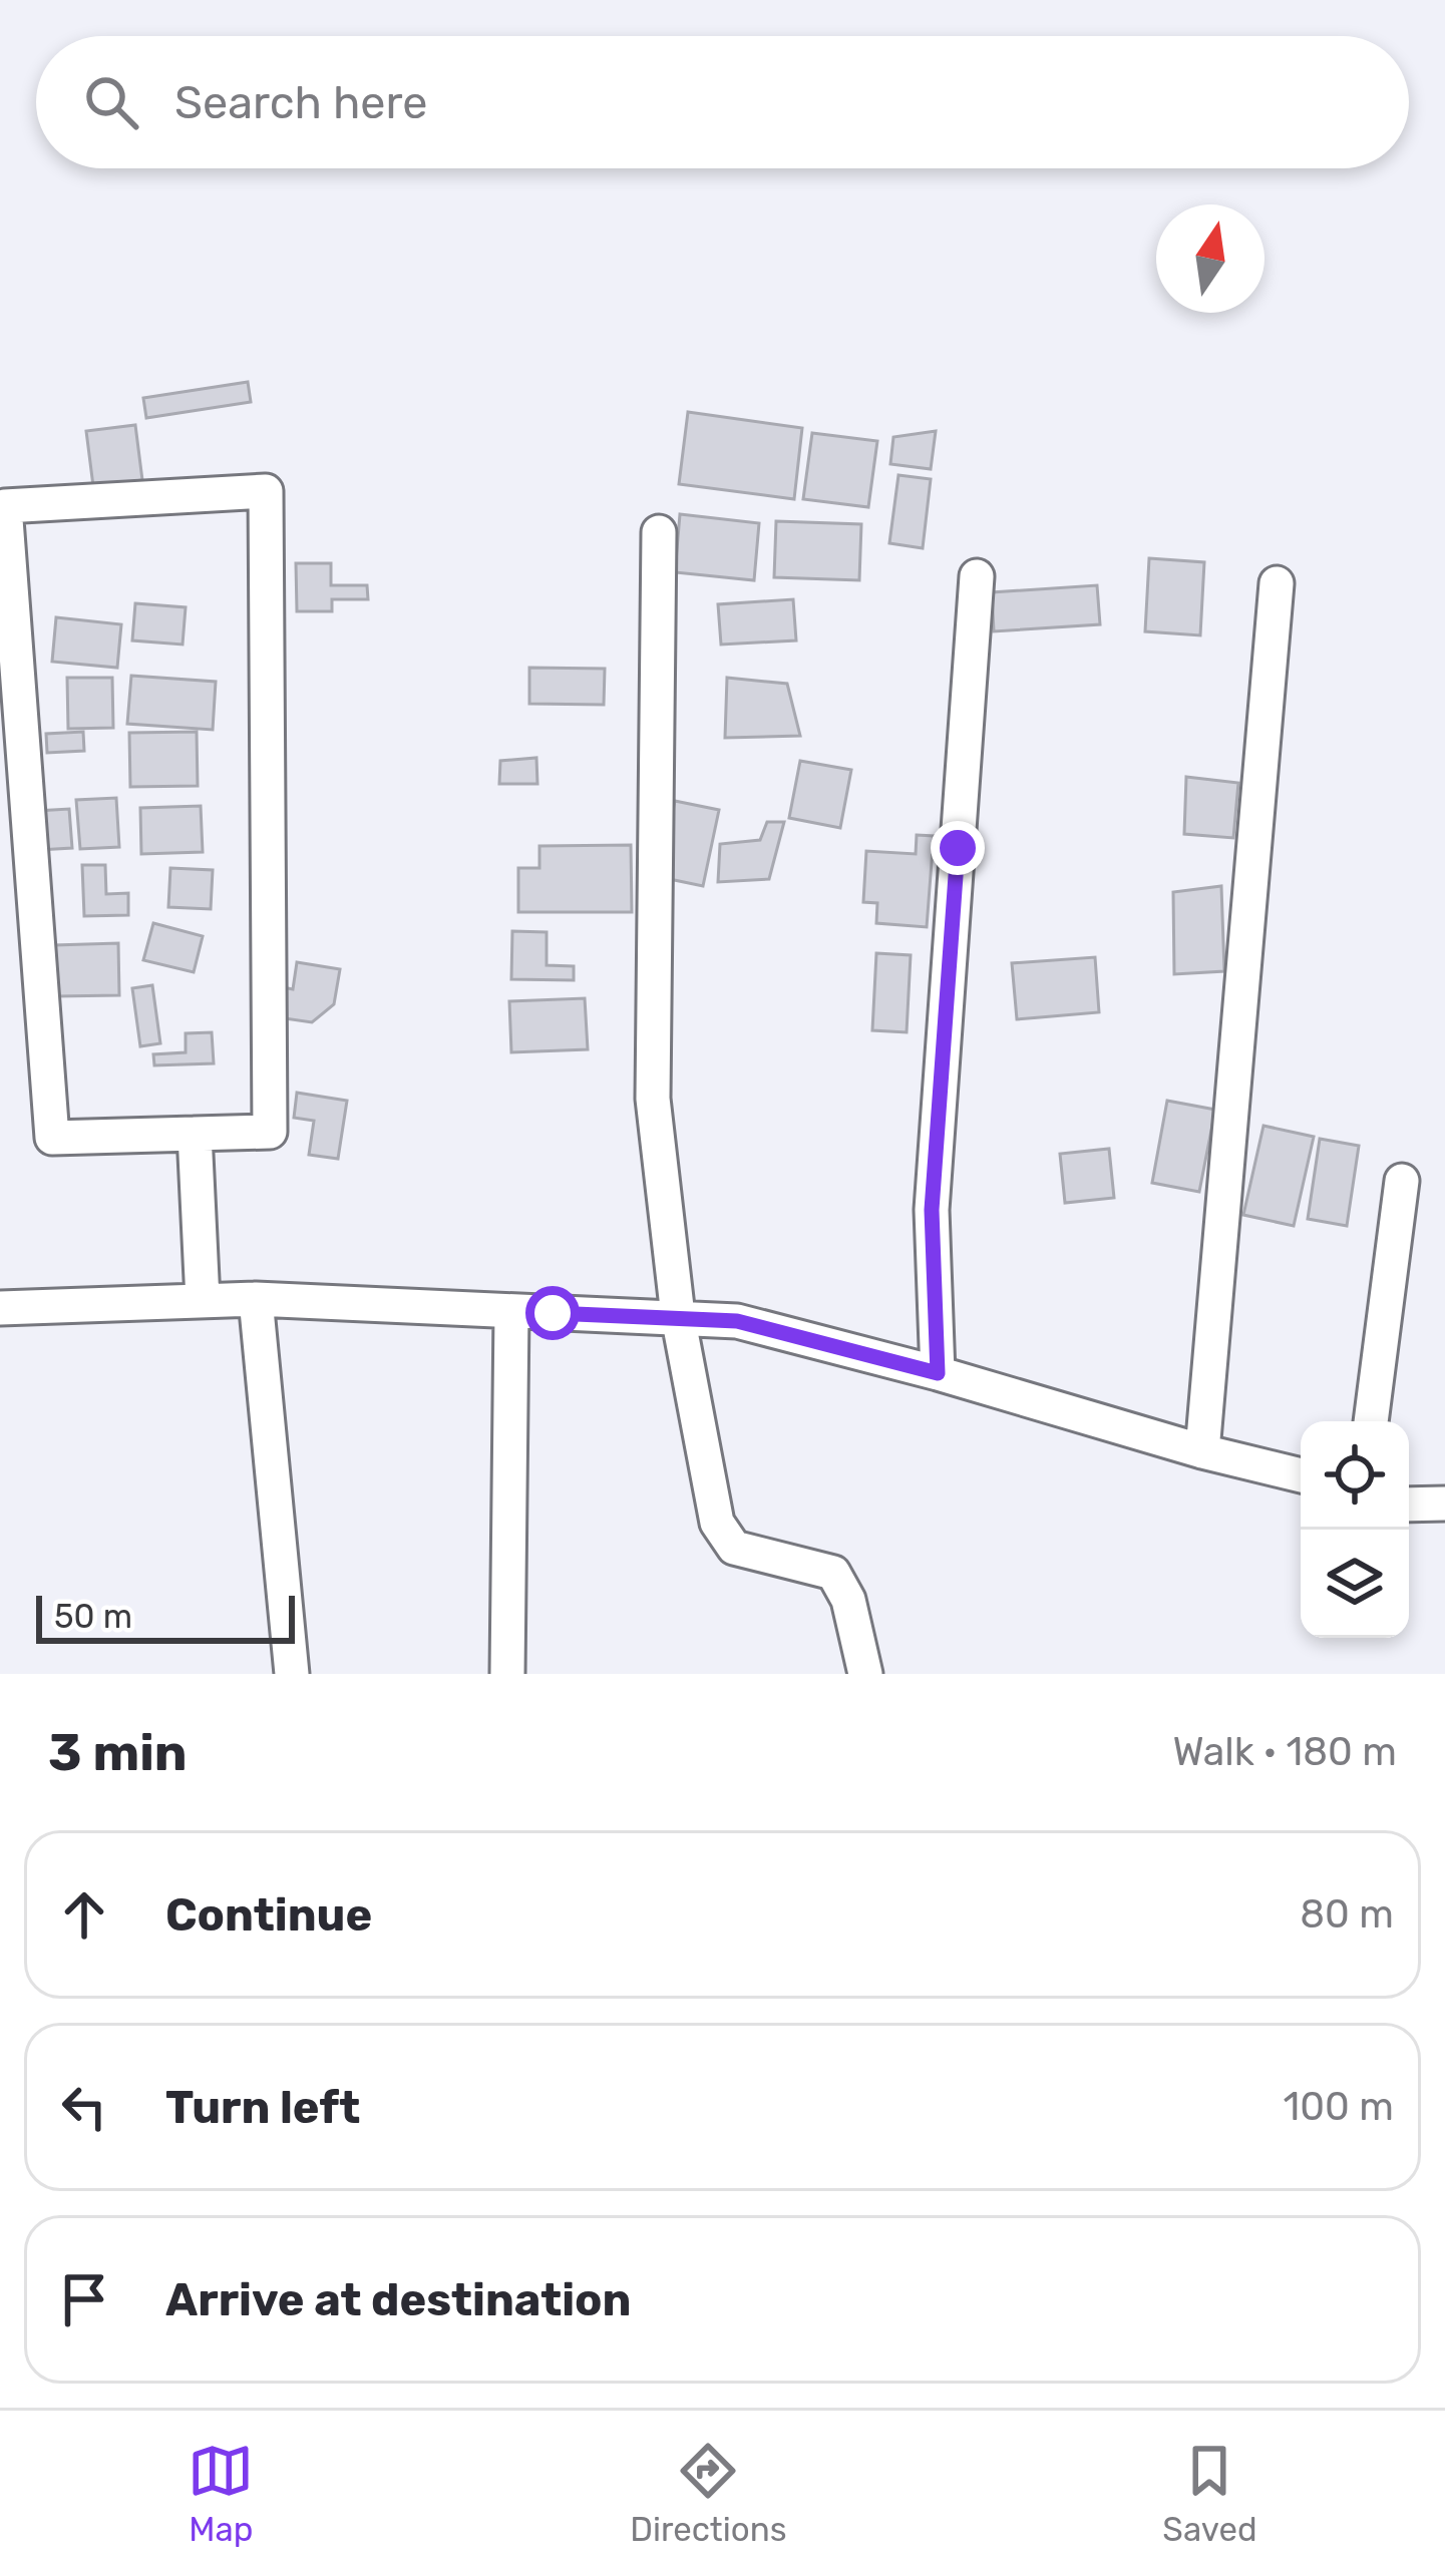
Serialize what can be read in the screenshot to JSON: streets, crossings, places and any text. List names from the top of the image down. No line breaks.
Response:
{"scale_bar":"50 m","north":"top","page":{"search":"Search here","scale":"50 m","heading":["3 min","Walk · 180 m"],"list":[["Continue","80 m"],["Turn left","100 m"],"Arrive at destination"],"nav":["Map","Directions","Saved"]}}
